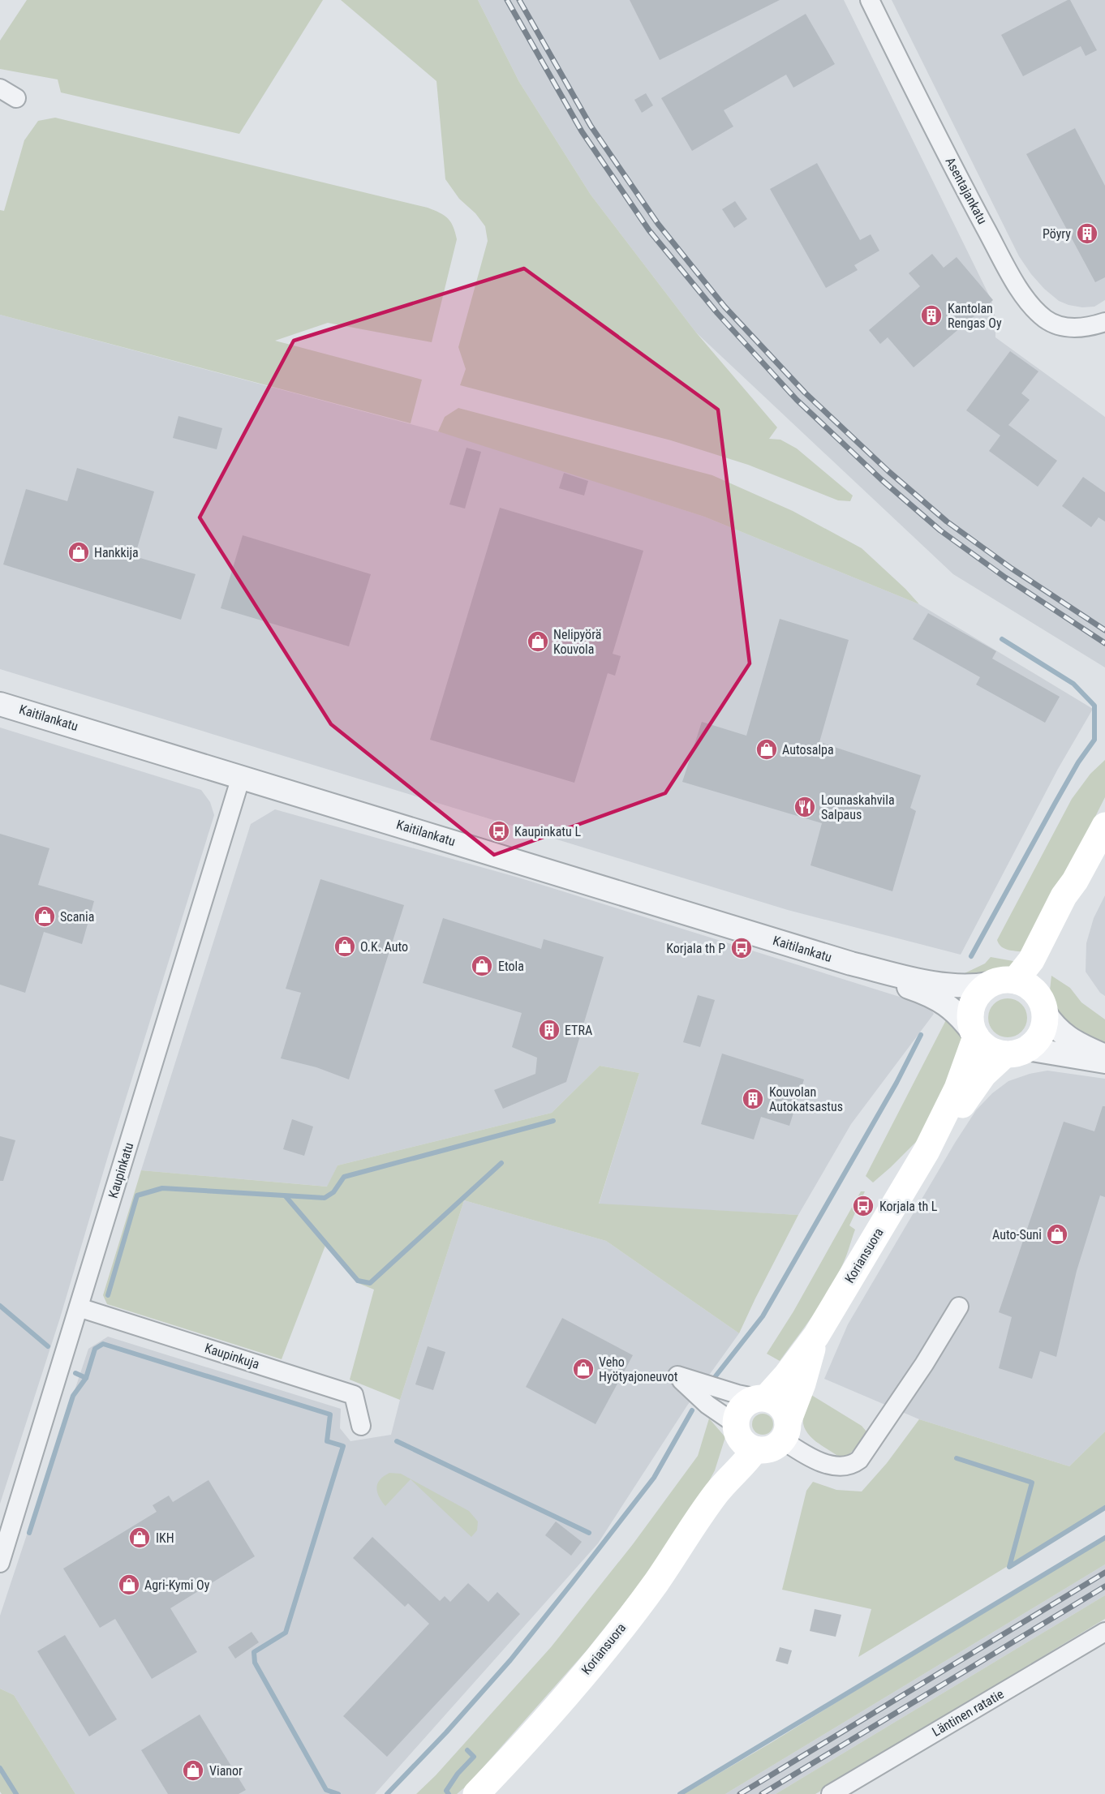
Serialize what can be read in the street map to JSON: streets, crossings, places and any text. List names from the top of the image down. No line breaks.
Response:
{"streets":{"main road":["Koriansuora"],"street":["Asentajankatu","Kaitilankatu","Kaupinkatu","Kaupinkuja","Läntinen ratatie"]},"crossings":[["Kaitilankatu","Kaupinkatu"],["Kaitilankatu","Koriansuora"],["Kaupinkatu","Kaupinkuja"]],"places":{"building":["Pöyry","Kantolan Rengas Oy","ETRA","Kouvolan Autokatsastus"],"shop":["Hankkija","Nelipyörä Kouvola","Autosalpa","Scania","O.K. Auto","Etola","Auto-Suni","Veho Hyötyajoneuvot","IKH","Agri-Kymi Oy","Vianor"],"restaurant":["Lounaskahvila Salpaus"],"bus stop":["Kaupinkatu L","Korjala th P","Korjala th L"]}}
